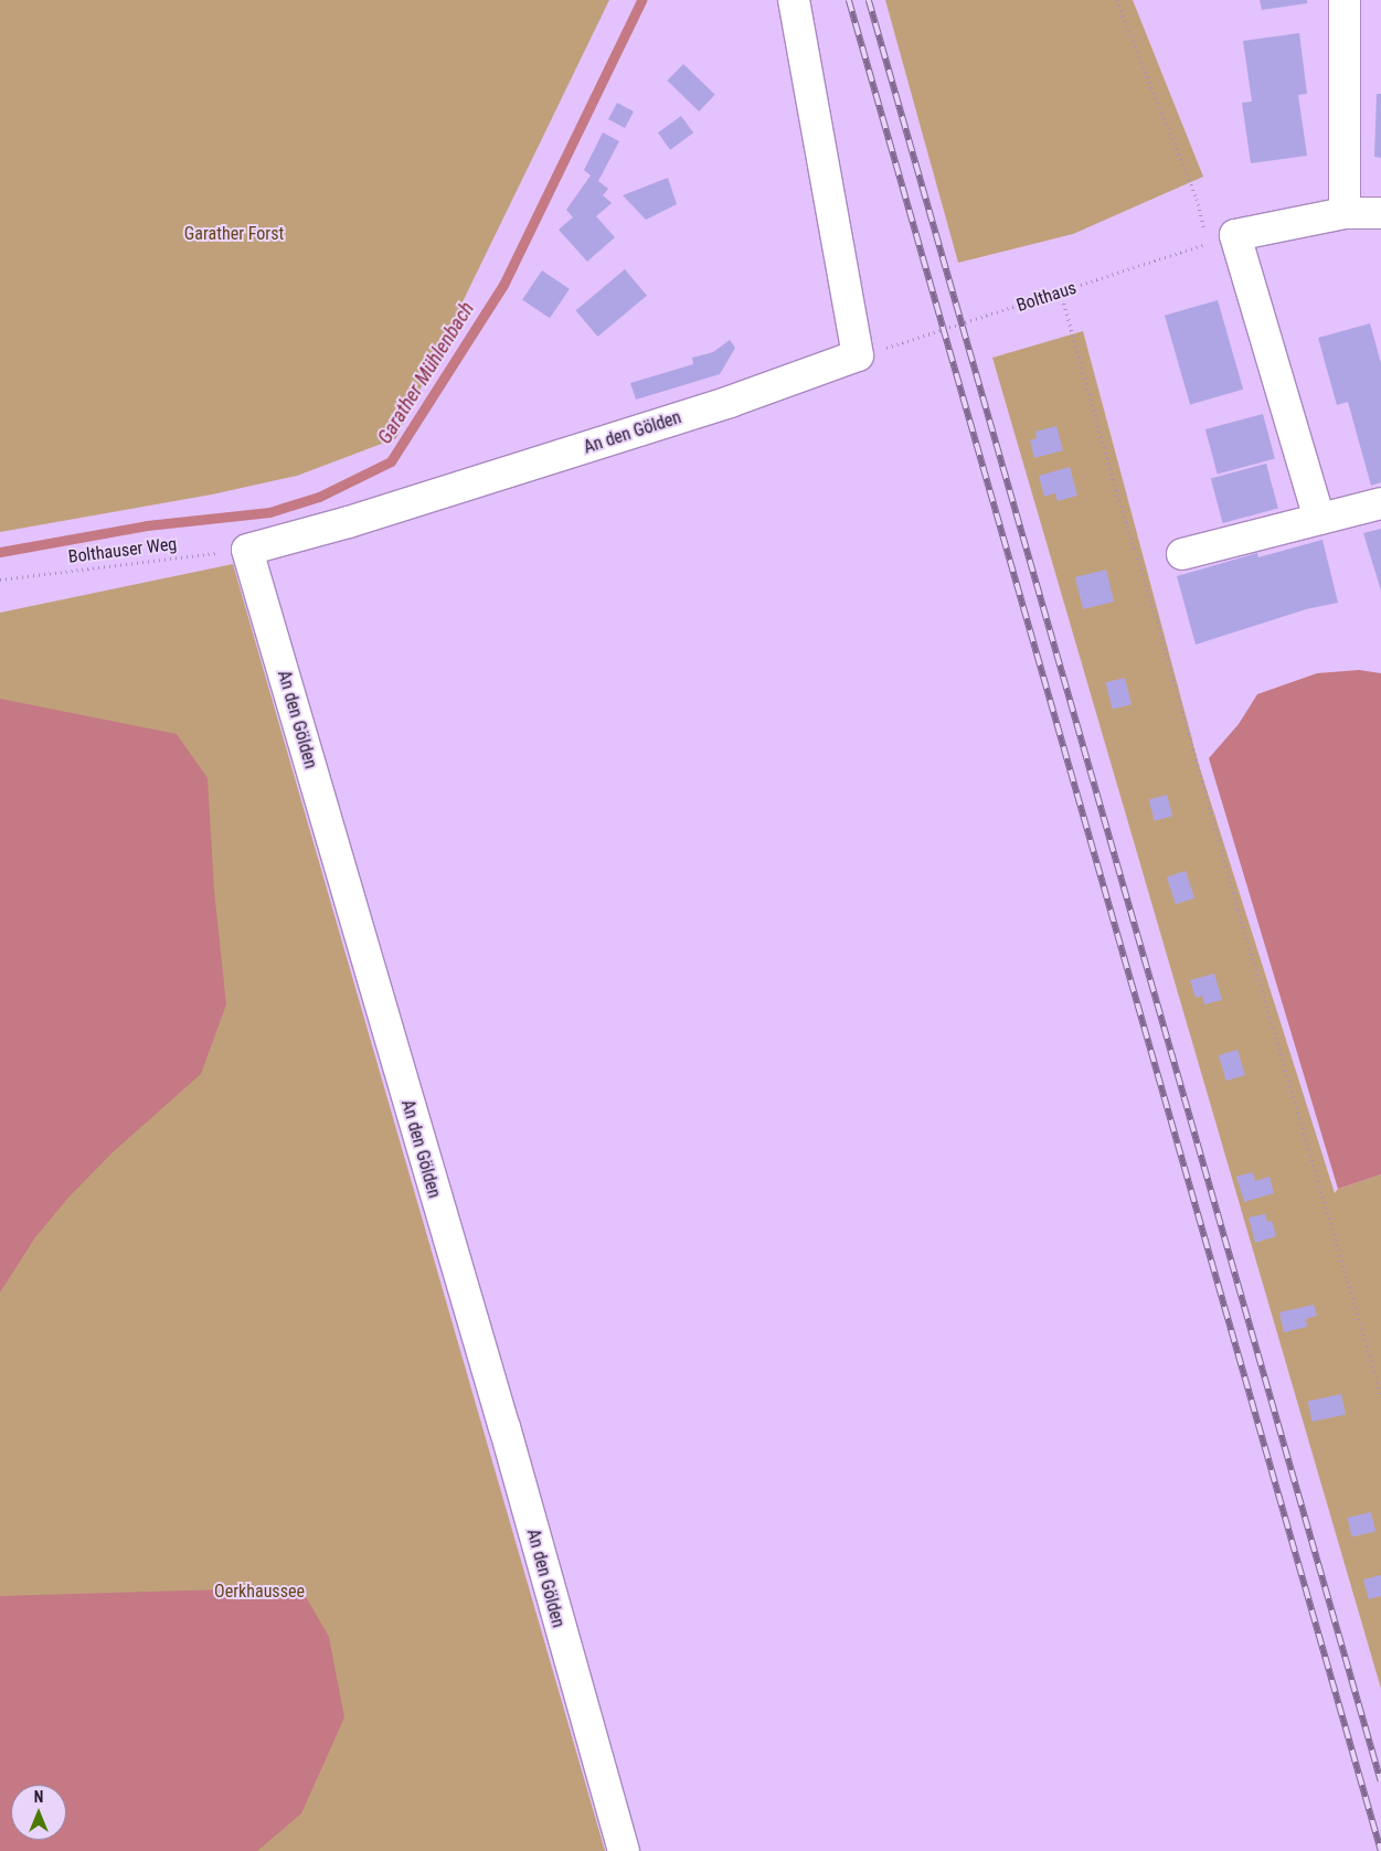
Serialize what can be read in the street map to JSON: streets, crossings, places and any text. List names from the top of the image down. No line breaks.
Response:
{"streets":{"street":["An den Gölden"],"path":["Bolthaus","Bolthauser Weg"]},"crossings":[["Bolthaus","An den Gölden"],["An den Gölden","Bolthauser Weg"]],"water":["Garather Mühlenbach"],"parks":["Garather Forst","Oerkhaussee"],"north":"top"}
